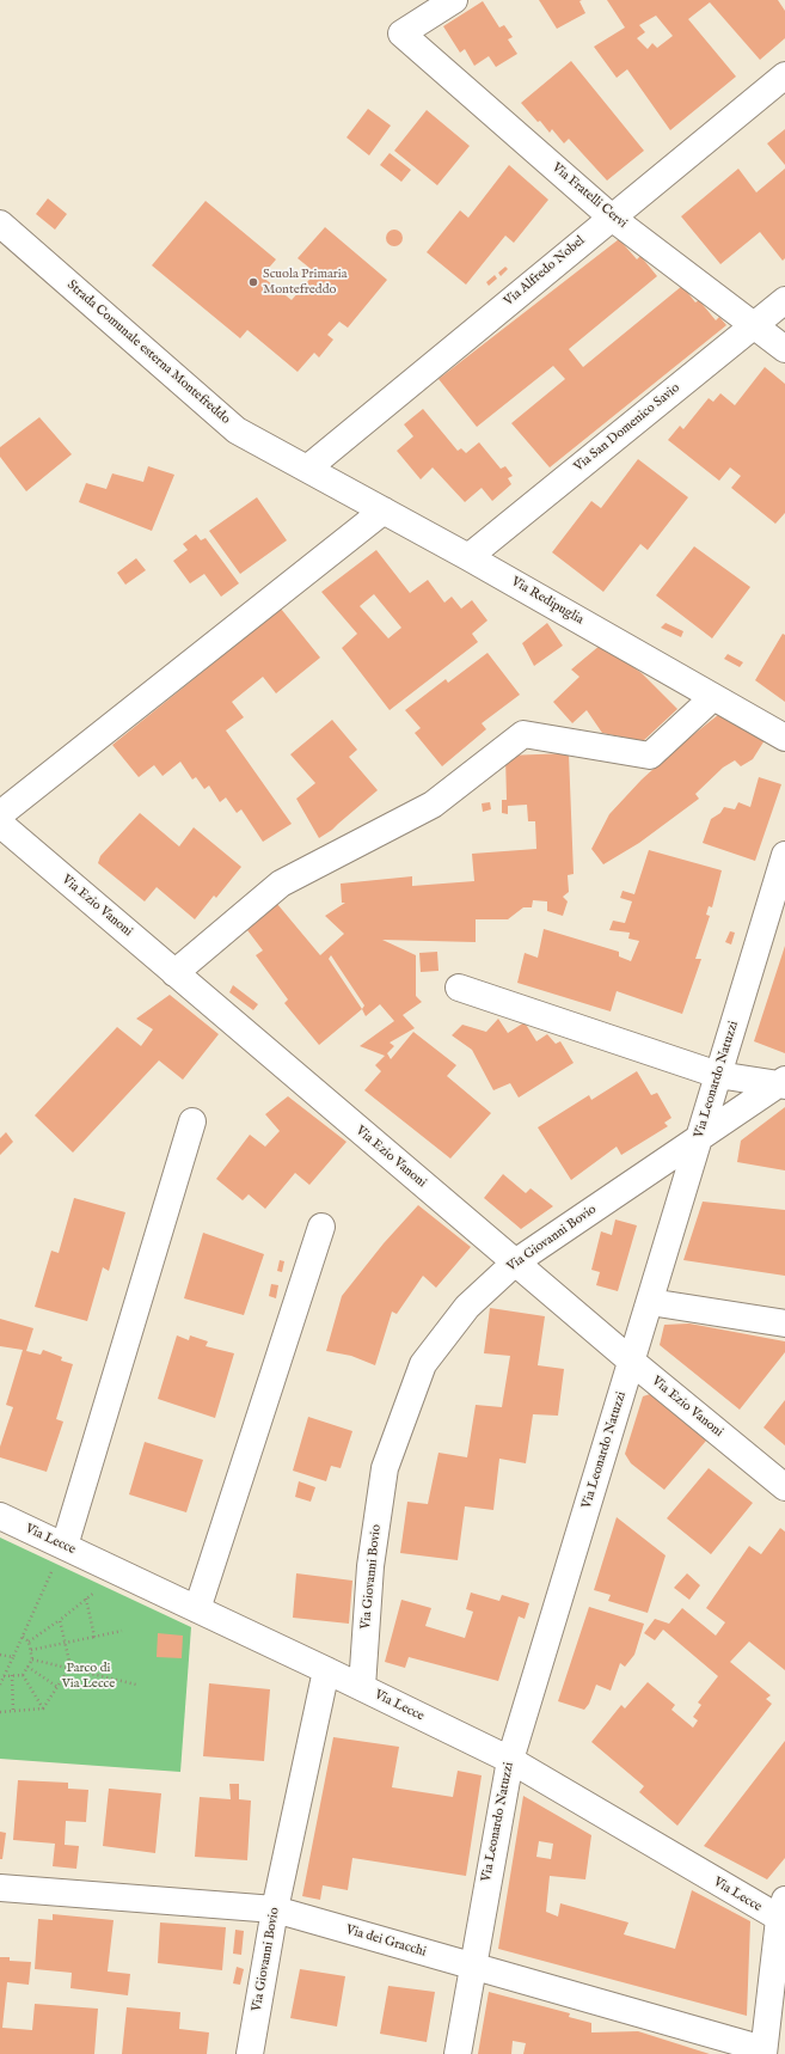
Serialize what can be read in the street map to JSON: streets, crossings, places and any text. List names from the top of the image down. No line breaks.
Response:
{"streets":{"street":["Via Fratelli Cervi","Via Alfredo Nobel","Strada Comunale esterna Montefreddo","Via San Domenico Savio","Via Redipuglia","Via Ezio Vanoni","Via Leonardo Natuzzi","Via Giovanni Bovio","Via Lecce","Via dei Gracchi"]},"crossings":[["Via Fratelli Cervi","Via Alfredo Nobel"],["Via Fratelli Cervi","Via San Domenico Savio"],["Via Alfredo Nobel","Strada Comunale esterna Montefreddo"],["Via Alfredo Nobel","Via Redipuglia"],["Strada Comunale esterna Montefreddo","Via Redipuglia"],["Via San Domenico Savio","Via Redipuglia"],["Via Ezio Vanoni","Via Leonardo Natuzzi"],["Via Ezio Vanoni","Via Giovanni Bovio"],["Via Leonardo Natuzzi","Via Giovanni Bovio"],["Via Leonardo Natuzzi","Via Lecce"],["Via Leonardo Natuzzi","Via dei Gracchi"],["Via Giovanni Bovio","Via Lecce"],["Via Giovanni Bovio","Via dei Gracchi"]],"parks":["Parco di Via Lecce"],"places":["Scuola Primaria Montefreddo"]}
